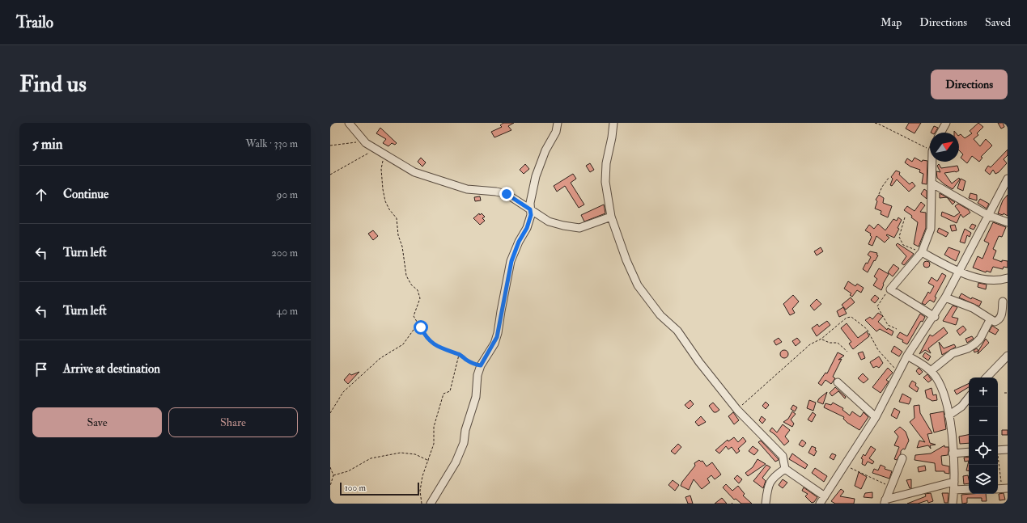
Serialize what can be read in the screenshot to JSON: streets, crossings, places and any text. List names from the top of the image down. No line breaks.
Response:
{"scale_bar":"100 m","north":"top right","page":{"header":"Trailo","nav":["Map","Directions","Saved"],"buttons":["Directions",["Save","Share"]],"title":"Find us","heading":["5 min","Walk · 330 m"],"list":[["Continue","90 m"],["Turn left","200 m"],["Turn left","40 m"],"Arrive at destination"],"map_buttons":["+","−"],"scale":"100 m"}}
